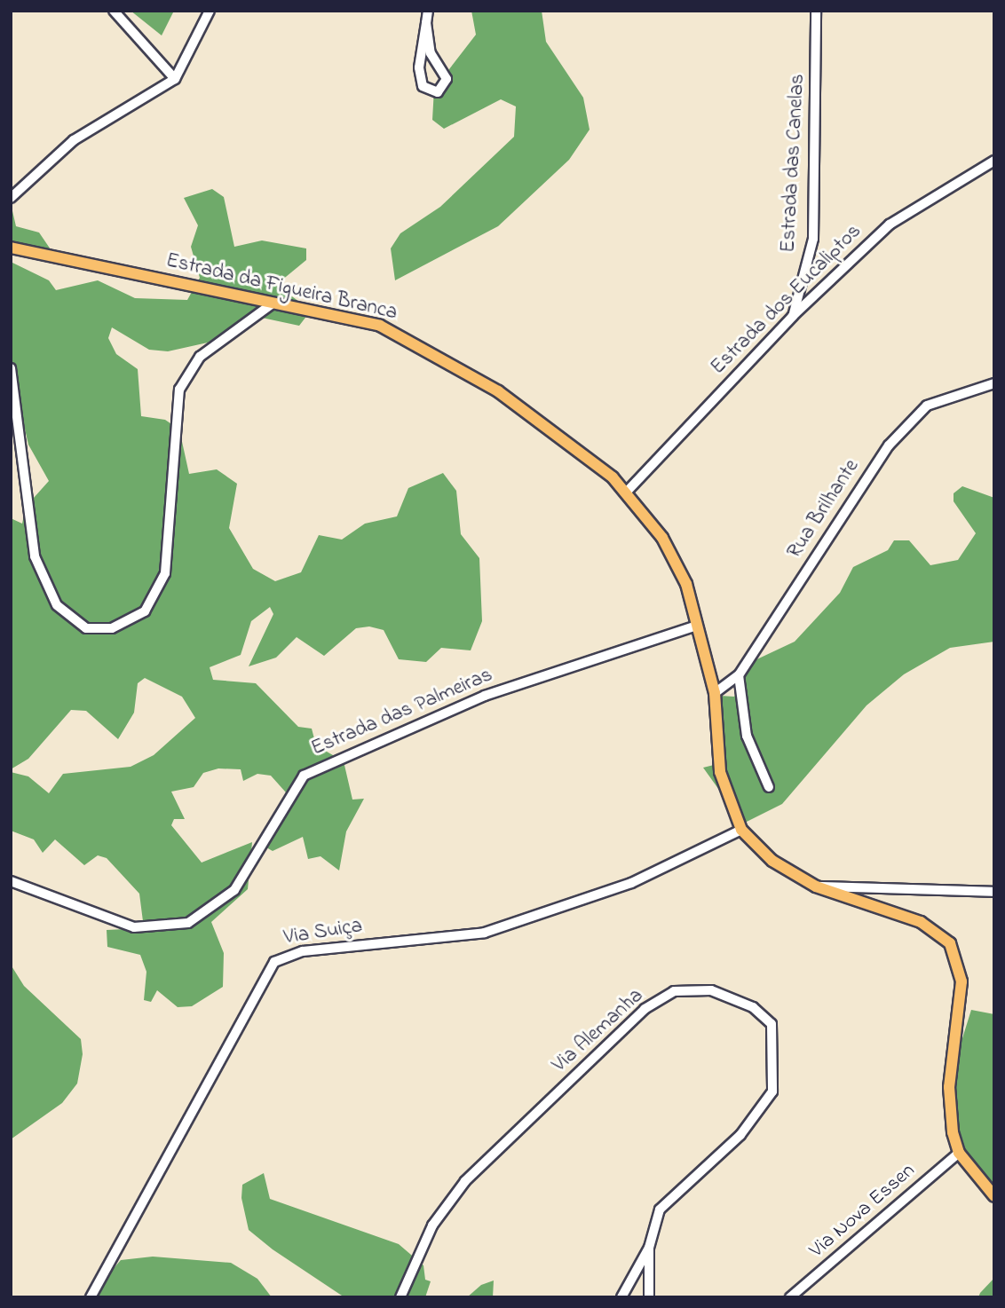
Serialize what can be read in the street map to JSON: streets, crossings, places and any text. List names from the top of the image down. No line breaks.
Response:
{"streets":{"main road":["Estrada da Figueira Branca"],"street":["Estrada das Canelas","Estrada dos Eucaliptos","Rua Brilhante","Estrada das Palmeiras","Via Suiça","Via Alemanha","Via Nova Essen"]},"crossings":[["Estrada das Canelas","Estrada dos Eucaliptos"],["Estrada da Figueira Branca","Estrada dos Eucaliptos"],["Estrada da Figueira Branca","Rua Brilhante"],["Estrada da Figueira Branca","Estrada das Palmeiras"],["Estrada da Figueira Branca","Via Suiça"],["Estrada da Figueira Branca","Via Nova Essen"]]}
